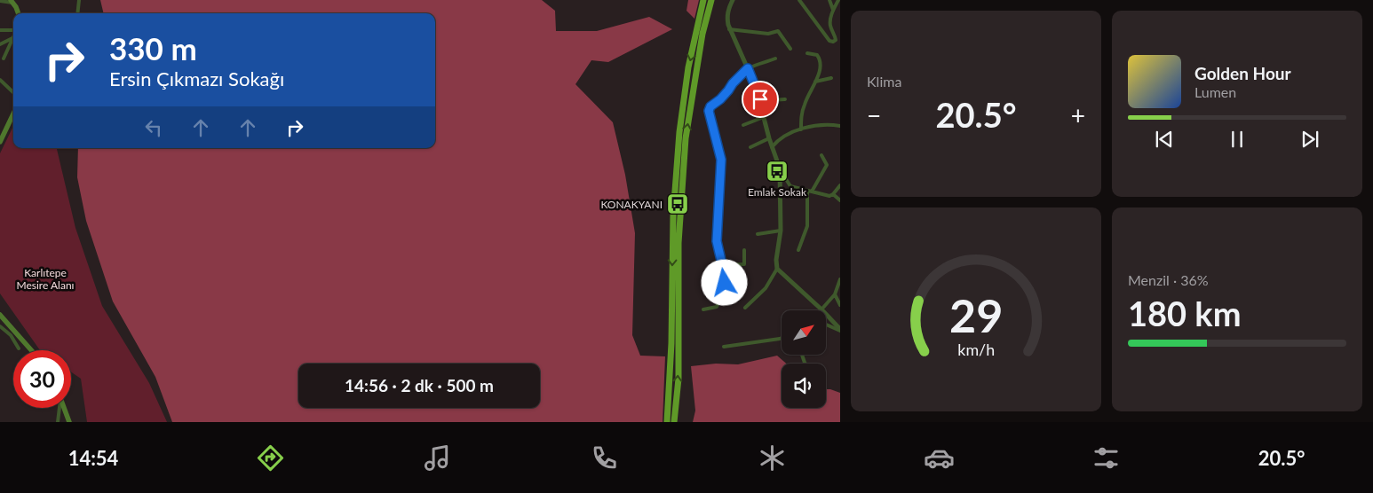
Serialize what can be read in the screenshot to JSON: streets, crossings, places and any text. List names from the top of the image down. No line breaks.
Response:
{"parks":["Karlıtepe Mesire Alanı"],"places":{"bus stop":["Emlak Sokak","KONAKYANI"]},"north":"top right","page":{"tile":["Klima",["Menzil · 36%","180 km"]],"turn":["330 m","Ersin Çıkmazı Sokağı"],"song":["Golden Hour","Lumen"],"heat":["−","20.5°","+"],"limit":"30","trip":"14:56 · 2 dk · 500 m","tabs":["14:54","20.5°"],"gauge":["29","km/h"]}}
